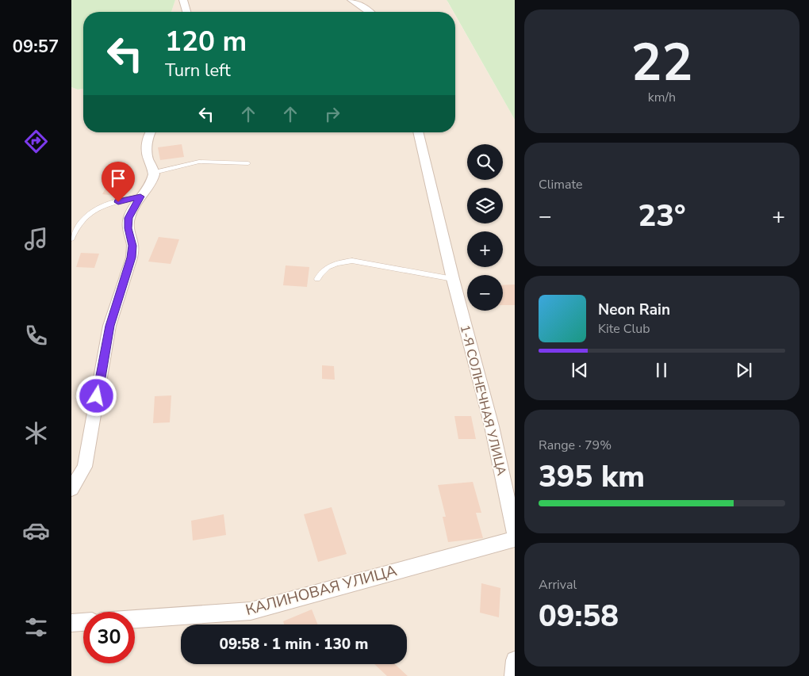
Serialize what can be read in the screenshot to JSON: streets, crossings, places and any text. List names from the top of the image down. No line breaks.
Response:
{"streets":{"street":["1-Я СОЛНЕЧНАЯ УЛИЦА","КАЛИНОВАЯ УЛИЦА"]},"page":{"tabs":"09:57","tile":[["22","km/h"],"Climate",["Range · 79%","395 km"],["Arrival","09:58"]],"turn":["120 m","Turn left"],"map_buttons":["+","−"],"heat":["−","23°","+"],"song":["Neon Rain","Kite Club"],"limit":"30","trip":"09:58 · 1 min · 130 m"}}
